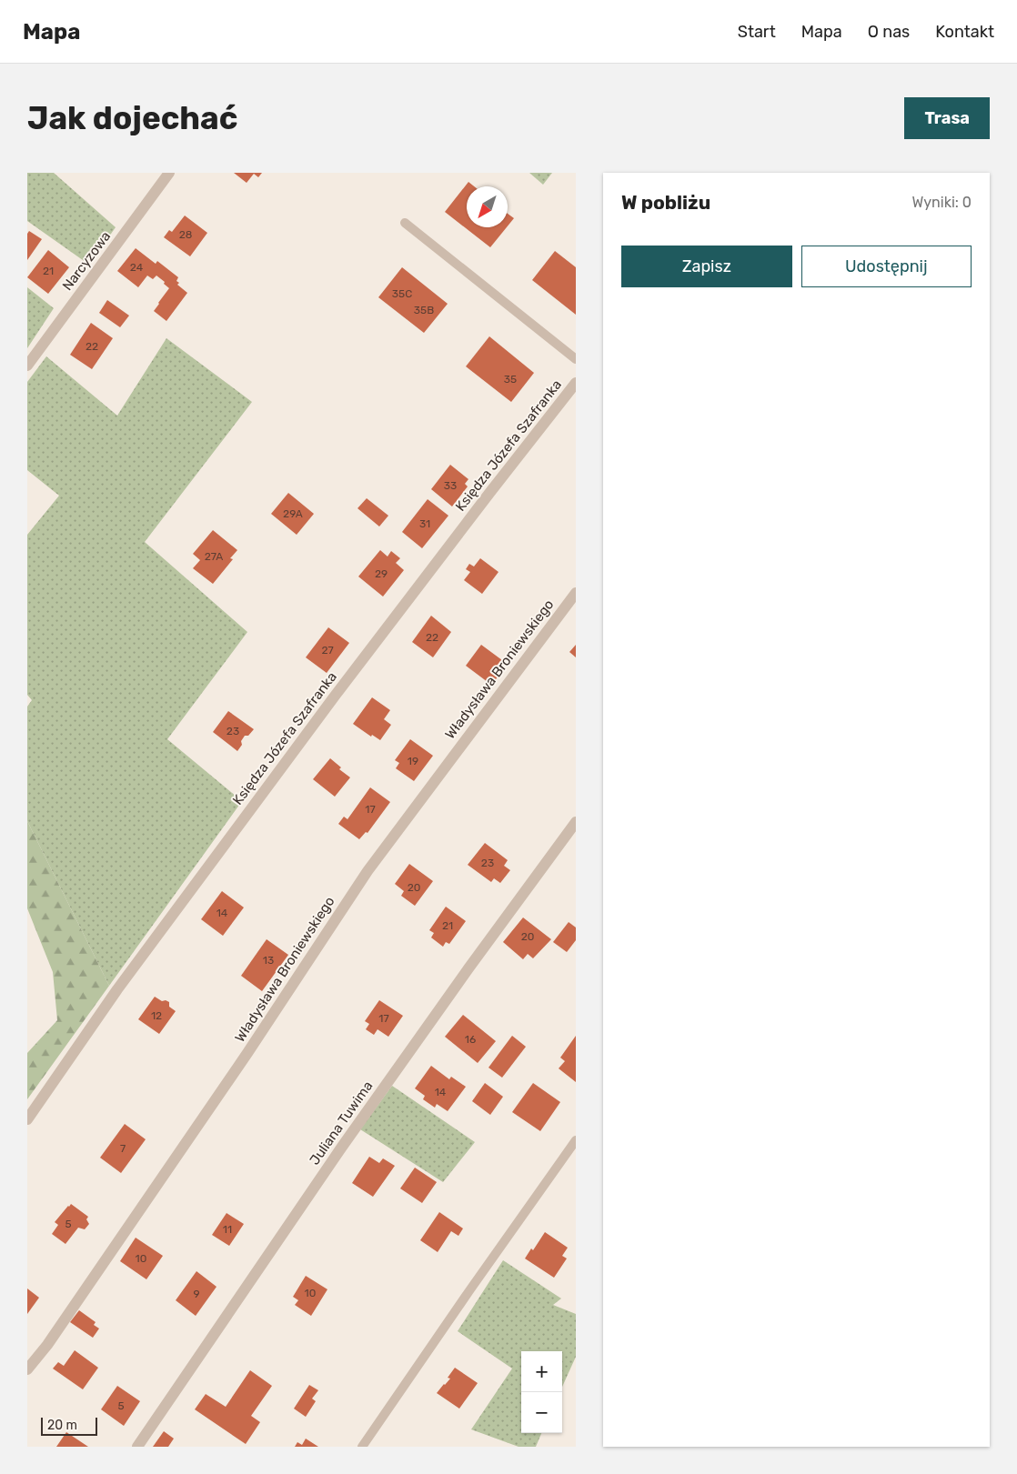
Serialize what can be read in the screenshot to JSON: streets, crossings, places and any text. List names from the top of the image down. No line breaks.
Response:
{"streets":{"street":["Narcyzowa","Księdza Józefa Szafranka","Władysława Broniewskiego","Juliana Tuwima"]},"house_numbers":["28","24","21","35C","35B","22","35","33","29A","31","27A","29","22","27","23","19","17","23","20","14","21","20","13","12","17","16","14","7","5","11","10","10","9","5"],"scale_bar":"20 m","north":"bottom left","page":{"header":"Mapa","nav":["Start","Mapa","O nas","Kontakt"],"buttons":["Trasa",["Zapisz","Udostępnij"]],"title":"Jak dojechać","heading":["W pobliżu","Wyniki: 0"],"map_buttons":["+","−"],"scale":"20 m"}}
